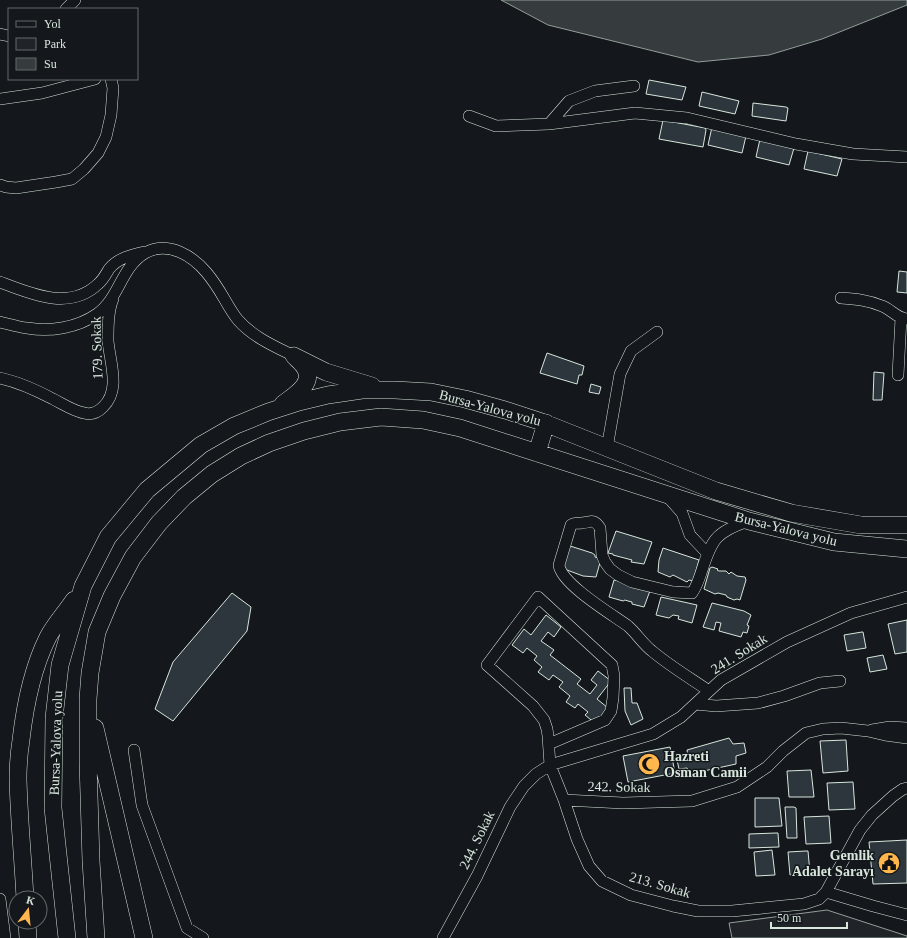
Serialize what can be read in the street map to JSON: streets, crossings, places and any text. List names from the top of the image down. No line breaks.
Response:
{"streets":{"highway":["Bursa-Yalova yolu"],"street":["179. Sokak","241. Sokak","242. Sokak","244. Sokak","213. Sokak"]},"crossings":[["241. Sokak","244. Sokak"],["241. Sokak","213. Sokak"],["242. Sokak","213. Sokak"],["244. Sokak","213. Sokak"]],"places":{"mosque":["Hazreti Osman Camii"],"public building":["Gemlik Adalet Sarayı"]},"legend":["Yol","Park","Su"],"scale_bar":"50 m","north":"top"}
